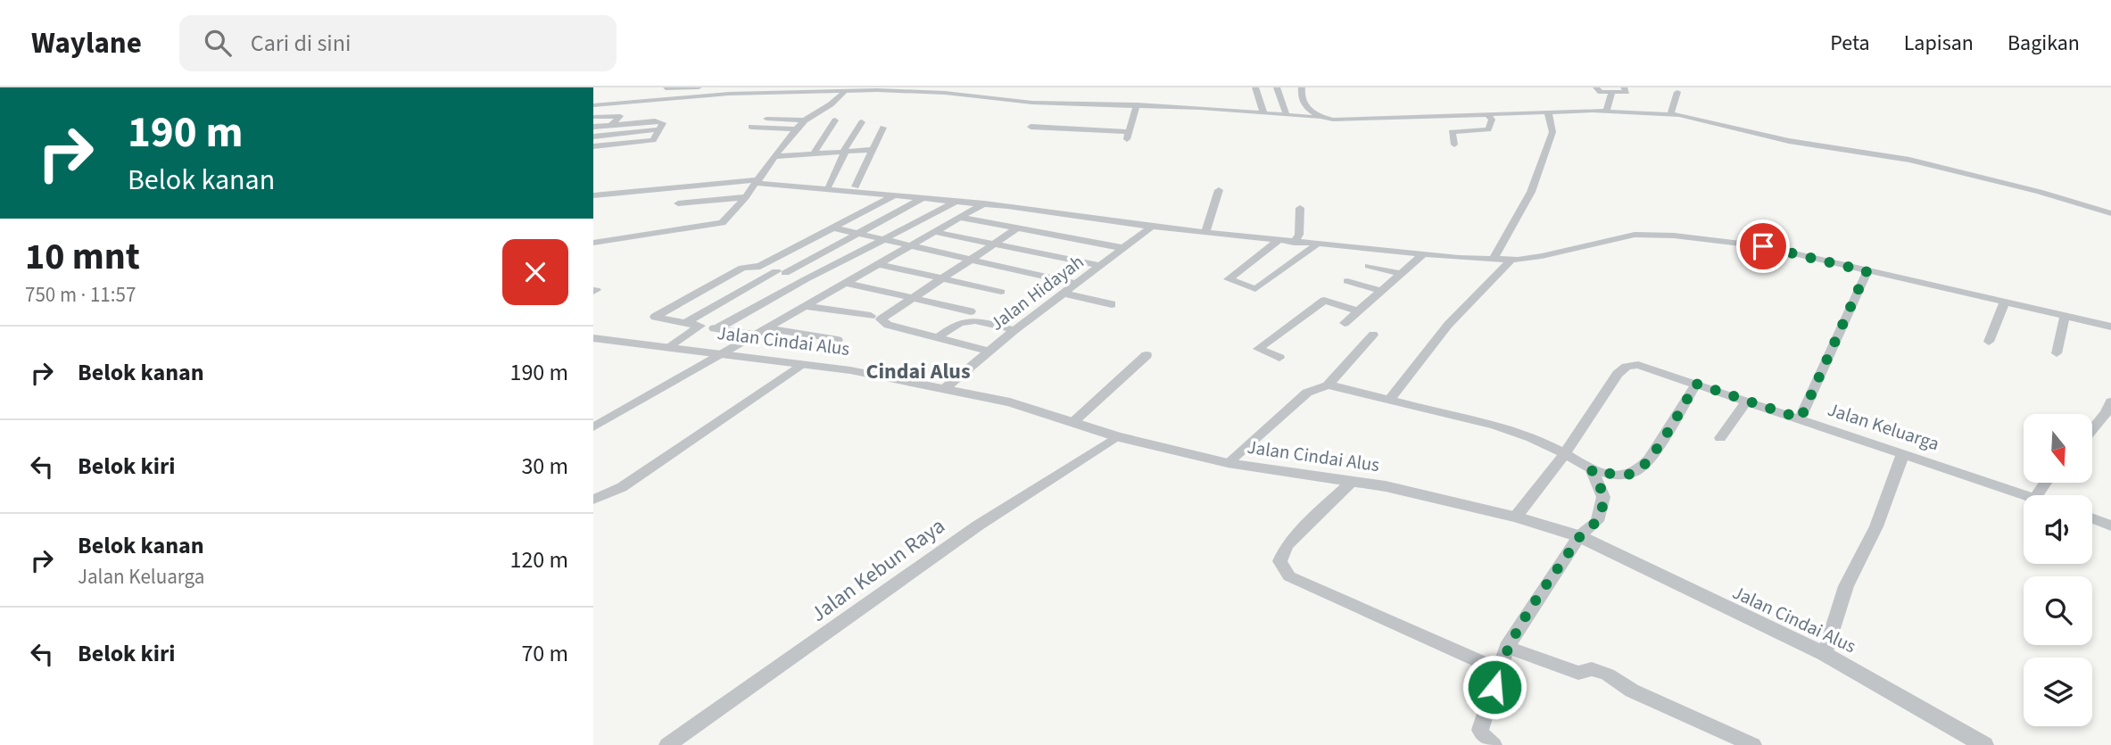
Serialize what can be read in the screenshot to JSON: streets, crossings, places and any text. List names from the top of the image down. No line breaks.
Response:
{"streets":{"street":["Jalan Hidayah","Jalan Cindai Alus","Jalan Keluarga","Jalan Kebun Raya"]},"crossings":[["Jalan Hidayah","Jalan Cindai Alus"],["Jalan Cindai Alus","Jalan Keluarga"],["Jalan Cindai Alus","Jalan Kebun Raya"]],"districts":["Cindai Alus"],"north":"bottom","page":{"header":"Waylane","search":"Cari di sini","nav":["Peta","Lapisan","Bagikan"],"turn":["190 m","Belok kanan"],"heading":["10 mnt","750 m · 11:57"],"list":[{"name":"Belok kanan","value":"190 m"},{"name":"Belok kiri","value":"30 m"},{"name":"Belok kanan","note":"Jalan Keluarga","value":"120 m"},{"name":"Belok kiri","value":"70 m"}]}}
